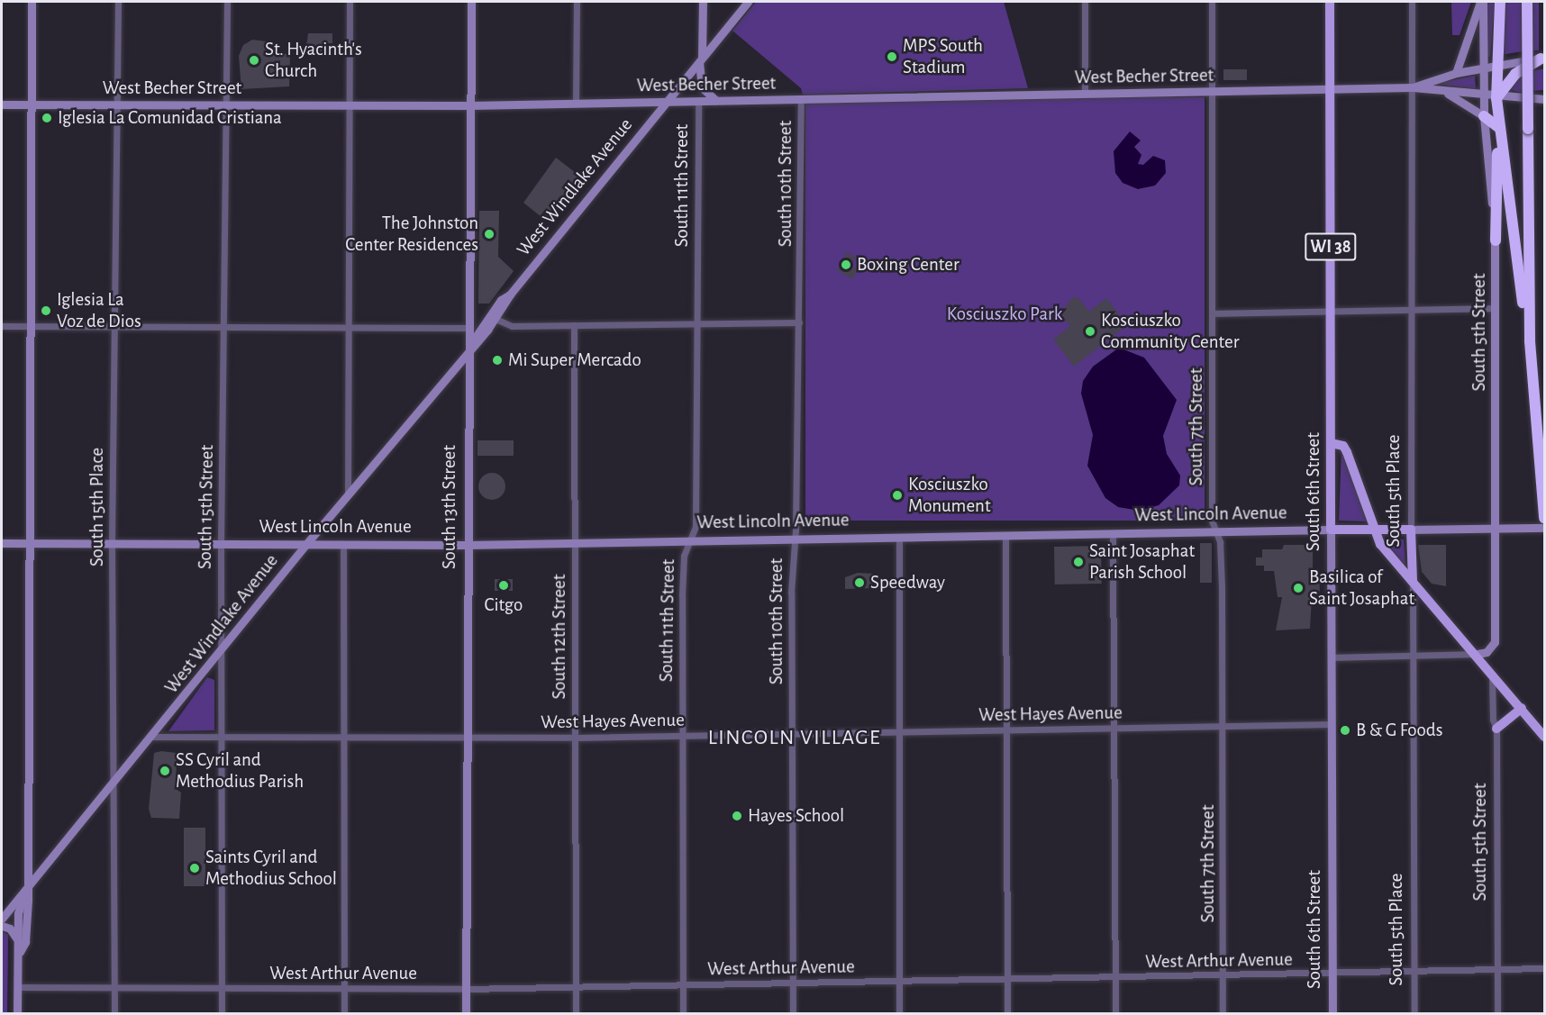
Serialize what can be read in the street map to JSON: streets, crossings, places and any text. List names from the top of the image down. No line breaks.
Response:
{"streets":{"main road":["WI 38","South 5th Place","South 6th Street","West Lincoln Avenue"],"street":["West Becher Street","South 10th Street","South 11th Street","West Windlake Avenue","South 5th Street","South 7th Street","South 15th Place","South 15th Street","South 13th Street","South 12th Street","West Hayes Avenue","West Arthur Avenue"]},"crossings":[["West Becher Street","South 10th Street"],["West Becher Street","South 11th Street"],["West Becher Street","West Windlake Avenue"],["West Becher Street","South 5th Street"],["West Becher Street","South 7th Street"],["West Becher Street","South 5th Place"],["West Becher Street","South 6th Street"],["West Becher Street","South 15th Place"],["West Becher Street","South 15th Street"],["West Becher Street","South 13th Street"],["South 10th Street","West Lincoln Avenue"],["South 10th Street","West Hayes Avenue"],["South 10th Street","West Arthur Avenue"],["South 11th Street","West Lincoln Avenue"],["South 11th Street","West Hayes Avenue"],["South 11th Street","West Arthur Avenue"],["West Windlake Avenue","South 15th Place"],["West Windlake Avenue","South 15th Street"],["West Windlake Avenue","South 13th Street"],["West Windlake Avenue","West Lincoln Avenue"],["West Windlake Avenue","West Hayes Avenue"],["South 5th Street","West Lincoln Avenue"],["South 5th Street","West Arthur Avenue"],["South 7th Street","West Lincoln Avenue"],["South 7th Street","West Hayes Avenue"],["South 7th Street","West Arthur Avenue"],["South 5th Place","West Lincoln Avenue"],["South 5th Place","West Arthur Avenue"],["South 6th Street","West Lincoln Avenue"],["South 6th Street","West Hayes Avenue"],["South 6th Street","West Arthur Avenue"],["South 15th Place","West Lincoln Avenue"],["South 15th Place","West Arthur Avenue"],["South 15th Street","West Lincoln Avenue"],["South 15th Street","West Hayes Avenue"],["South 15th Street","West Arthur Avenue"],["South 13th Street","West Lincoln Avenue"],["South 13th Street","West Hayes Avenue"],["South 13th Street","West Arthur Avenue"],["West Lincoln Avenue","South 12th Street"],["South 12th Street","West Hayes Avenue"],["South 12th Street","West Arthur Avenue"]],"districts":["LINCOLN VILLAGE"],"parks":["Kosciuszko Park"],"places":["MPS South Stadium","St. Hyacinth's Church","Iglesia La Comunidad Cristiana","The Johnston Center Residences","Boxing Center","Iglesia La Voz de Dios","Kosciuszko Community Center","Mi Super Mercado","Kosciuszko Monument","Saint Josaphat Parish School","Speedway","Citgo","Basilica of Saint Josaphat","B & G Foods","SS Cyril and Methodius Parish","Hayes School","Saints Cyril and Methodius School"]}
